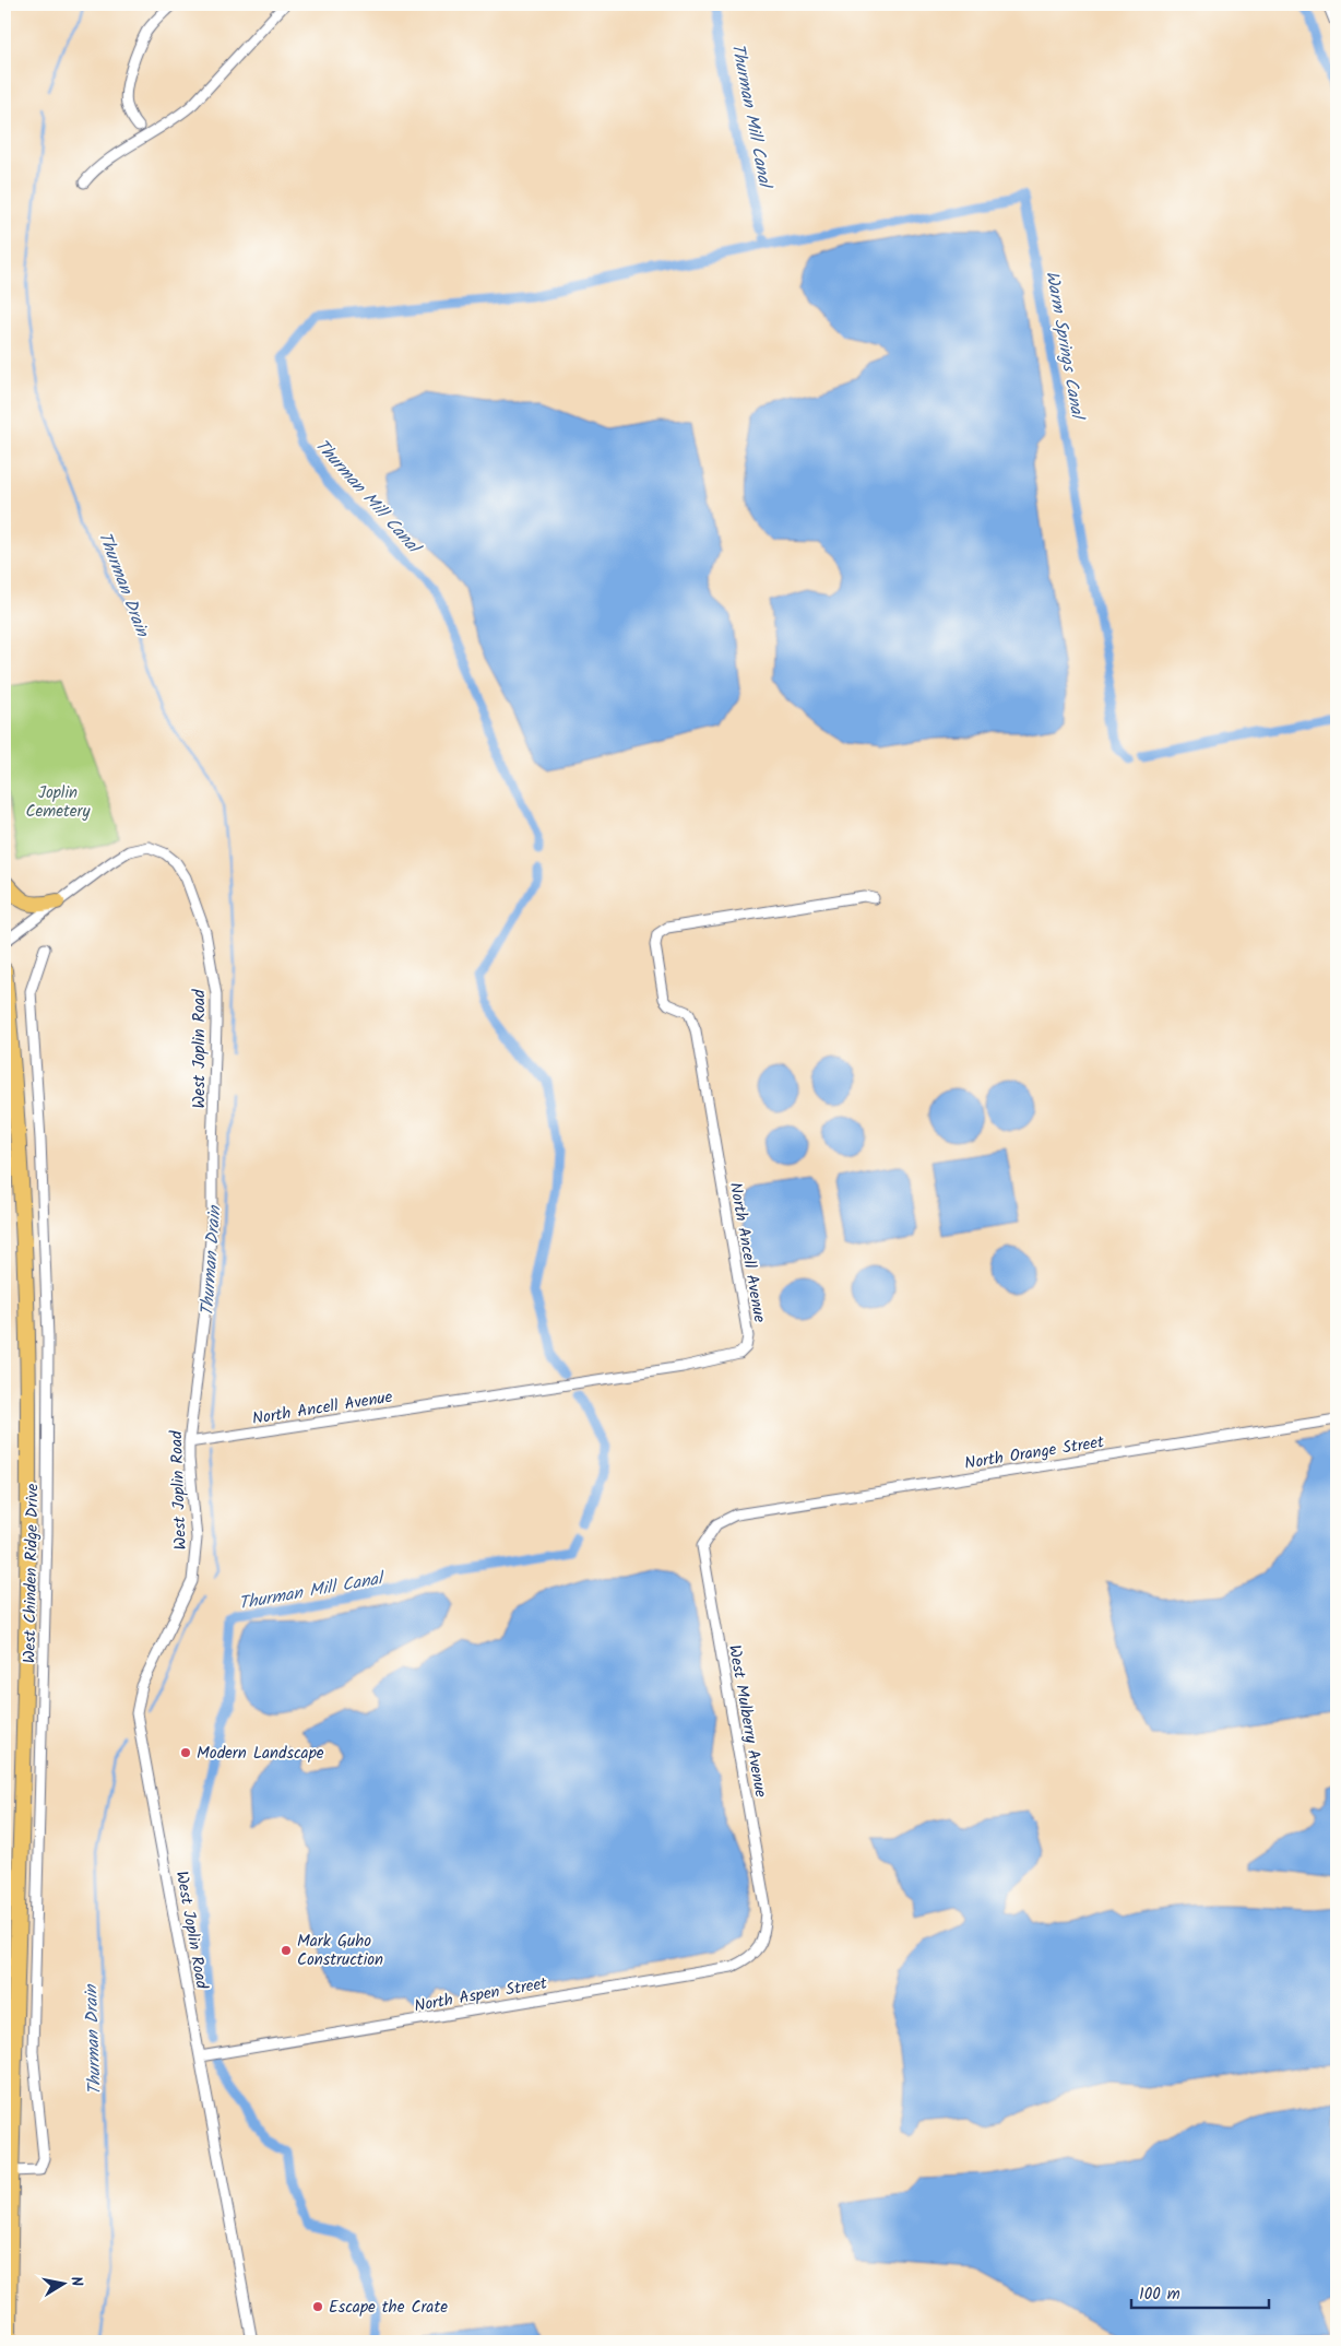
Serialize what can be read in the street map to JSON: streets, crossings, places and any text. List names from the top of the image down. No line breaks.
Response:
{"streets":{"street":["West Joplin Road","North Ancell Avenue","North Orange Street","West Chinden Ridge Drive","West Mulberry Avenue","North Aspen Street"]},"crossings":[["West Joplin Road","North Ancell Avenue"],["West Joplin Road","North Aspen Street"],["North Orange Street","West Mulberry Avenue"],["West Mulberry Avenue","North Aspen Street"]],"water":["Thurman Mill Canal","Warm Springs Canal","Thurman Drain"],"parks":["Joplin Cemetery"],"places":["Modern Landscape","Mark Guho Construction","Escape the Crate"],"scale_bar":"100 m","north":"right"}
